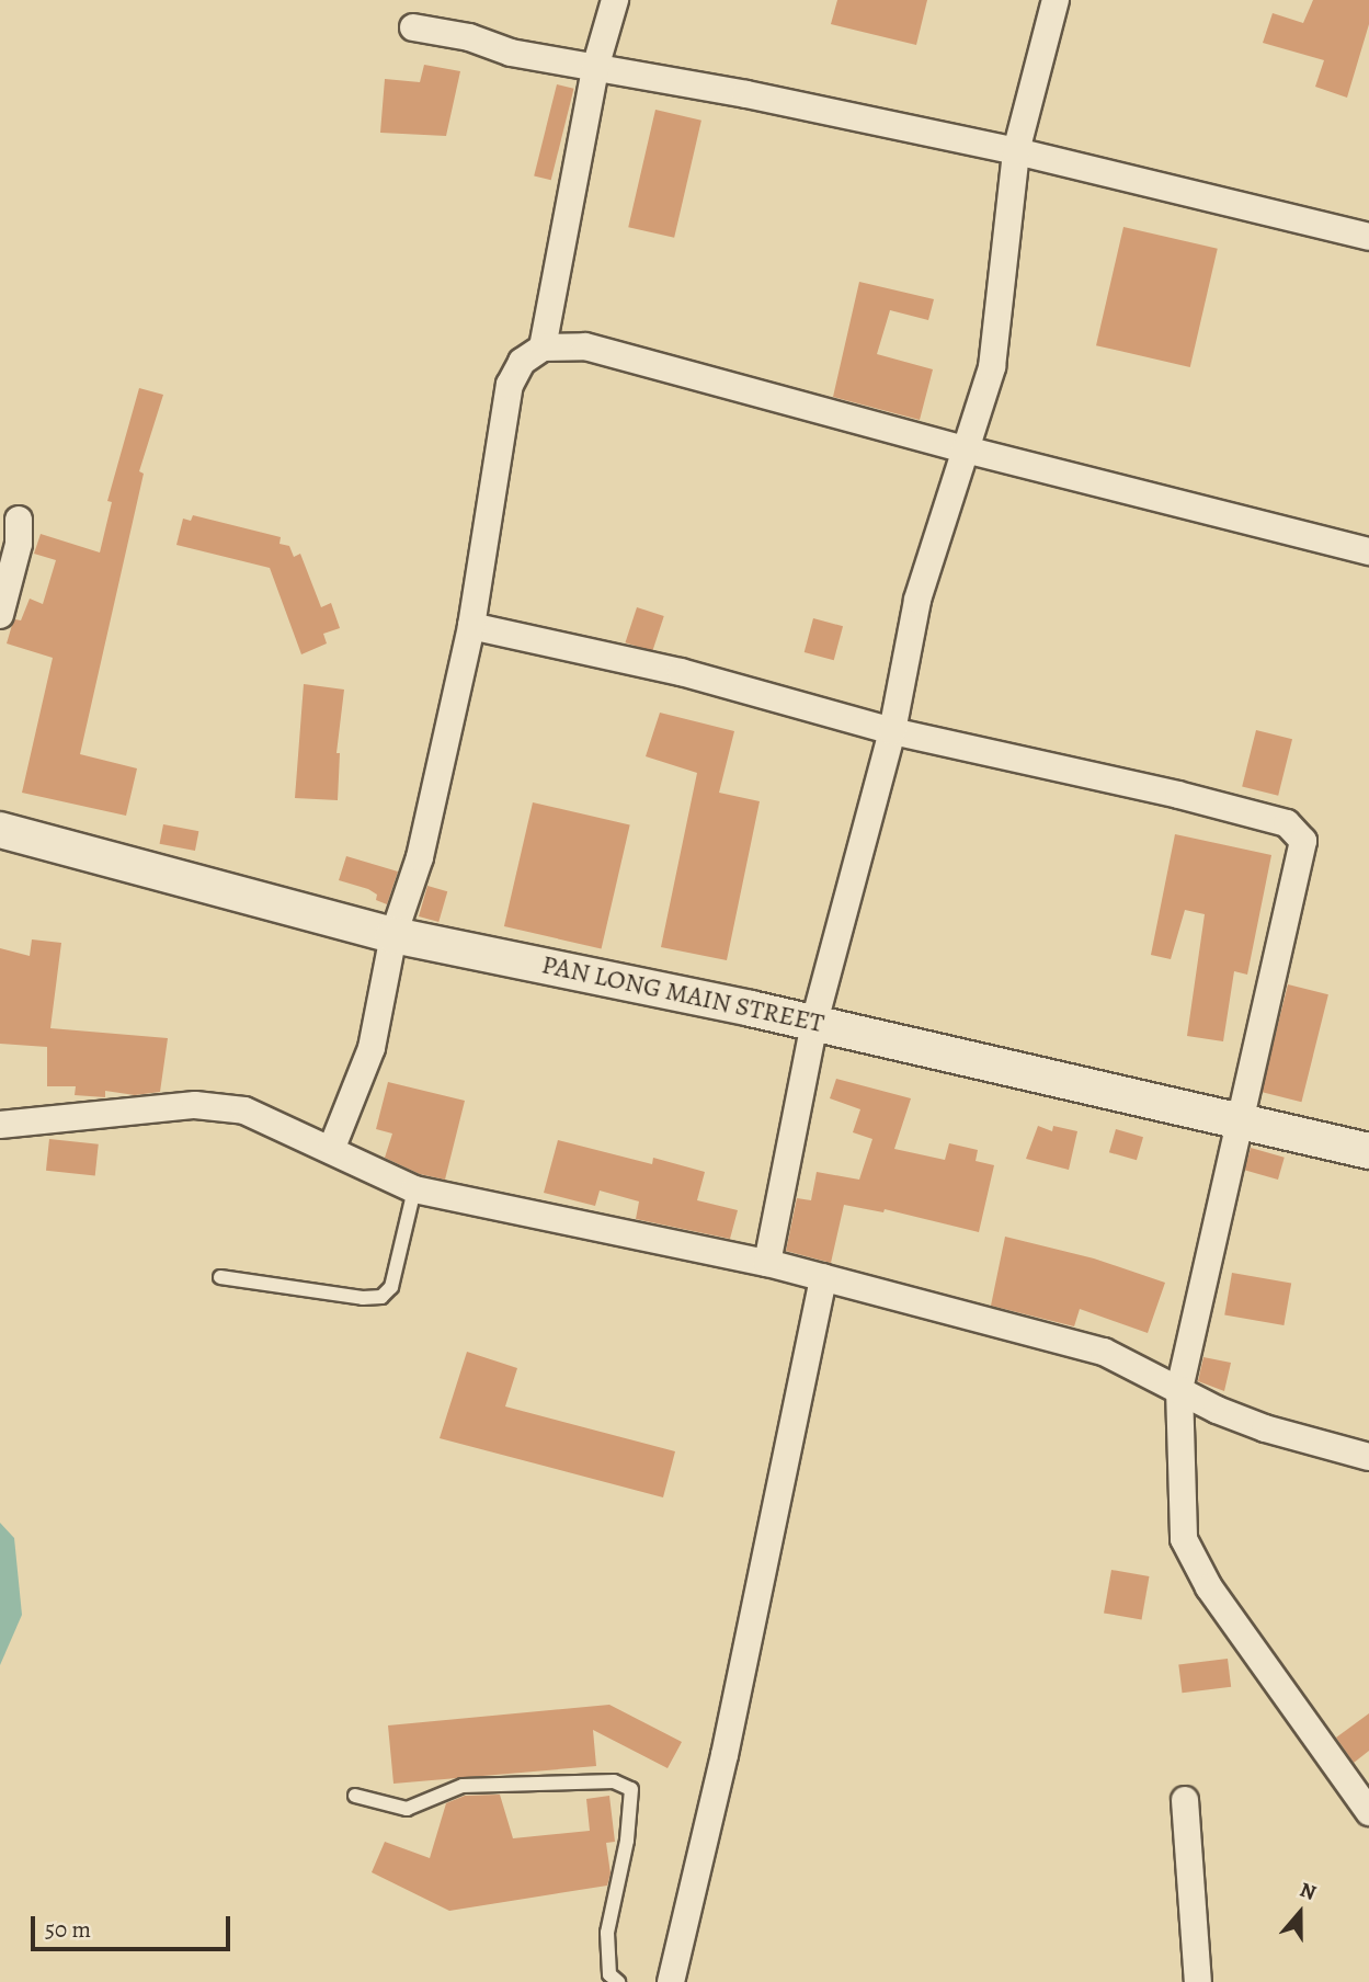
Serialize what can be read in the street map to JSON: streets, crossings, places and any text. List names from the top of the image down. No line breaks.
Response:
{"streets":{"street":["PAN LONG MAIN STREET"]},"scale_bar":"50 m","north":"top"}
